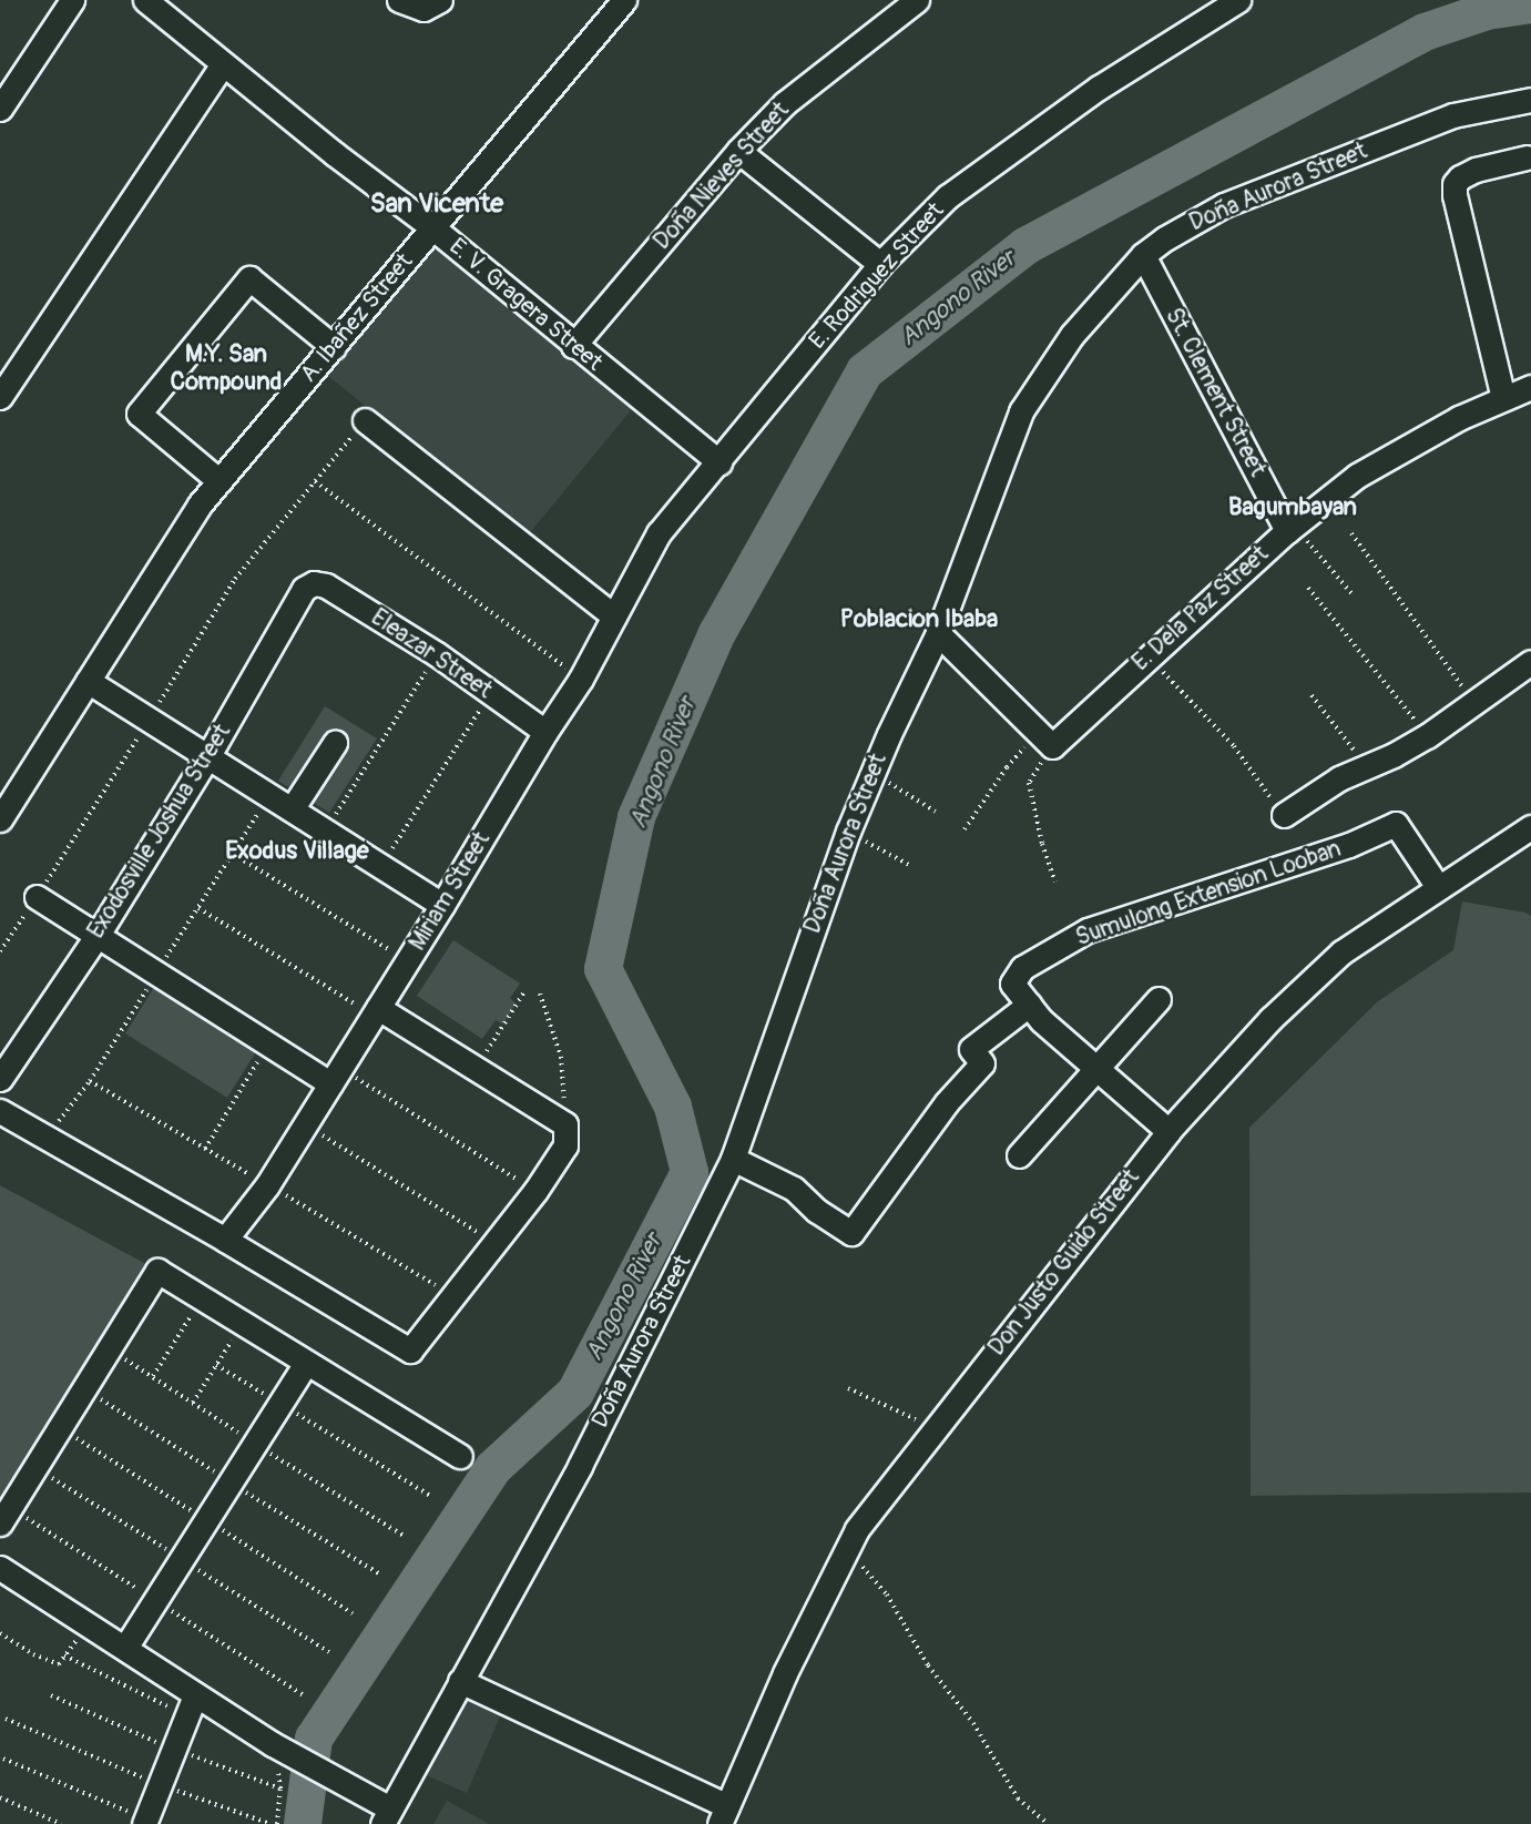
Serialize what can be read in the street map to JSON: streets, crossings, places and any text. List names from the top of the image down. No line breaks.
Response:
{"streets":{"street":["Doña Nieves Street","Doña Aurora Street","E. Rodriguez Street","E. V. Gragera Street","A. Ibañez Street","St. Clement Street","E. Dela Paz Street","Eleazar Street","Exodosville Joshua Street","Miriam Street","Sumulong Extension Looban","Don Justo Guido Street"]},"crossings":[["Doña Nieves Street","E. V. Gragera Street"],["Doña Aurora Street","St. Clement Street"],["E. Rodriguez Street","E. V. Gragera Street"],["E. Rodriguez Street","Miriam Street"],["E. V. Gragera Street","A. Ibañez Street"],["St. Clement Street","E. Dela Paz Street"],["Eleazar Street","Exodosville Joshua Street"],["Eleazar Street","Miriam Street"],["Sumulong Extension Looban","Don Justo Guido Street"]],"districts":["San Vicente","M.Y. San Compound","Bagumbayan","Poblacion Ibaba","Exodus Village"],"water":["Angono River"]}
